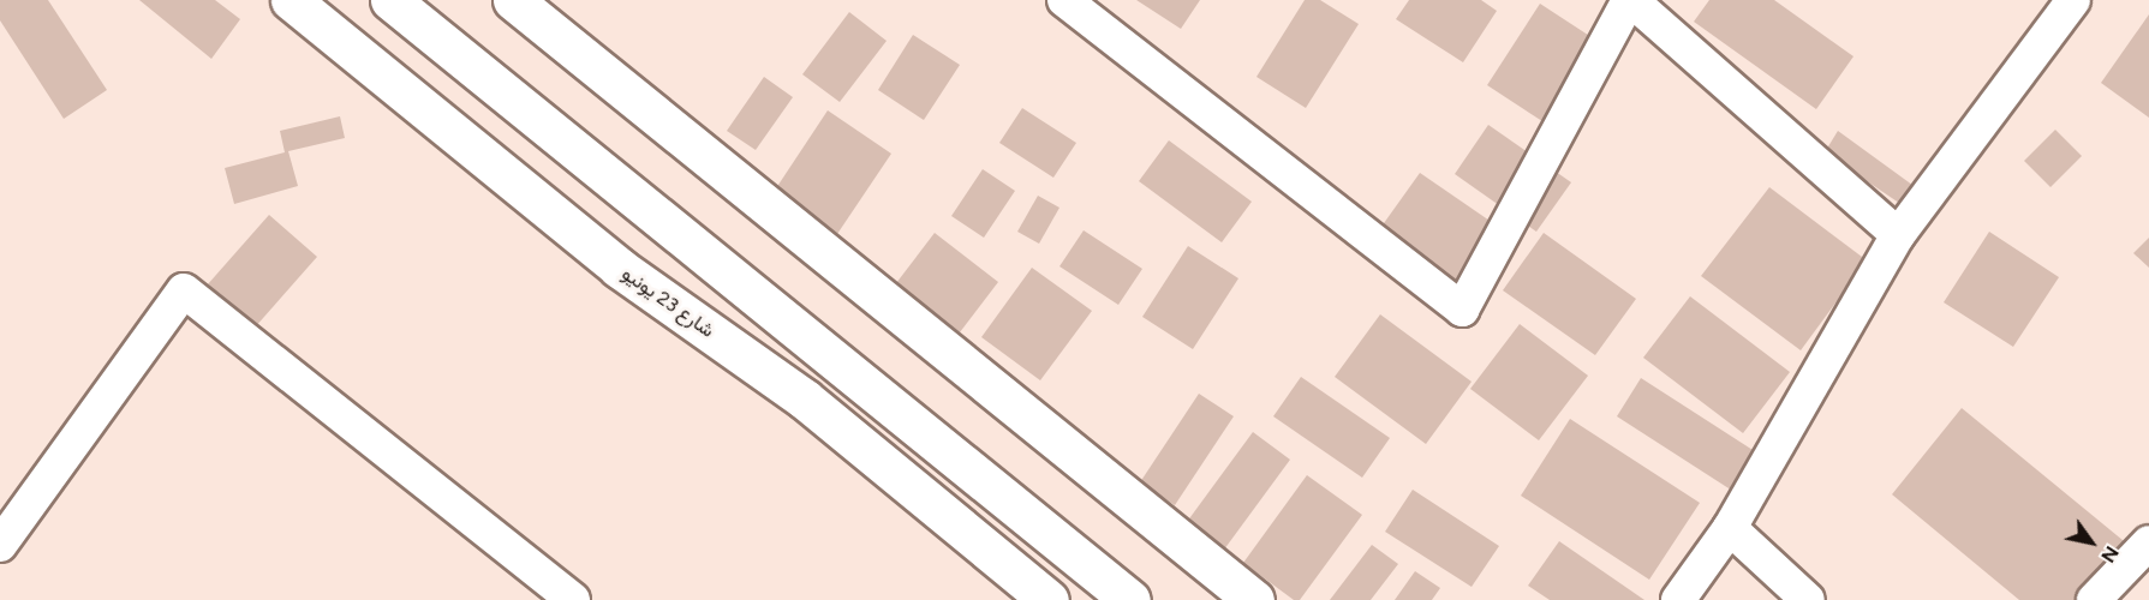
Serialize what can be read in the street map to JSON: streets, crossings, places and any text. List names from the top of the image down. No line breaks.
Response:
{"streets":{"street":["شارع 23 يونيو"]},"north":"bottom right"}
